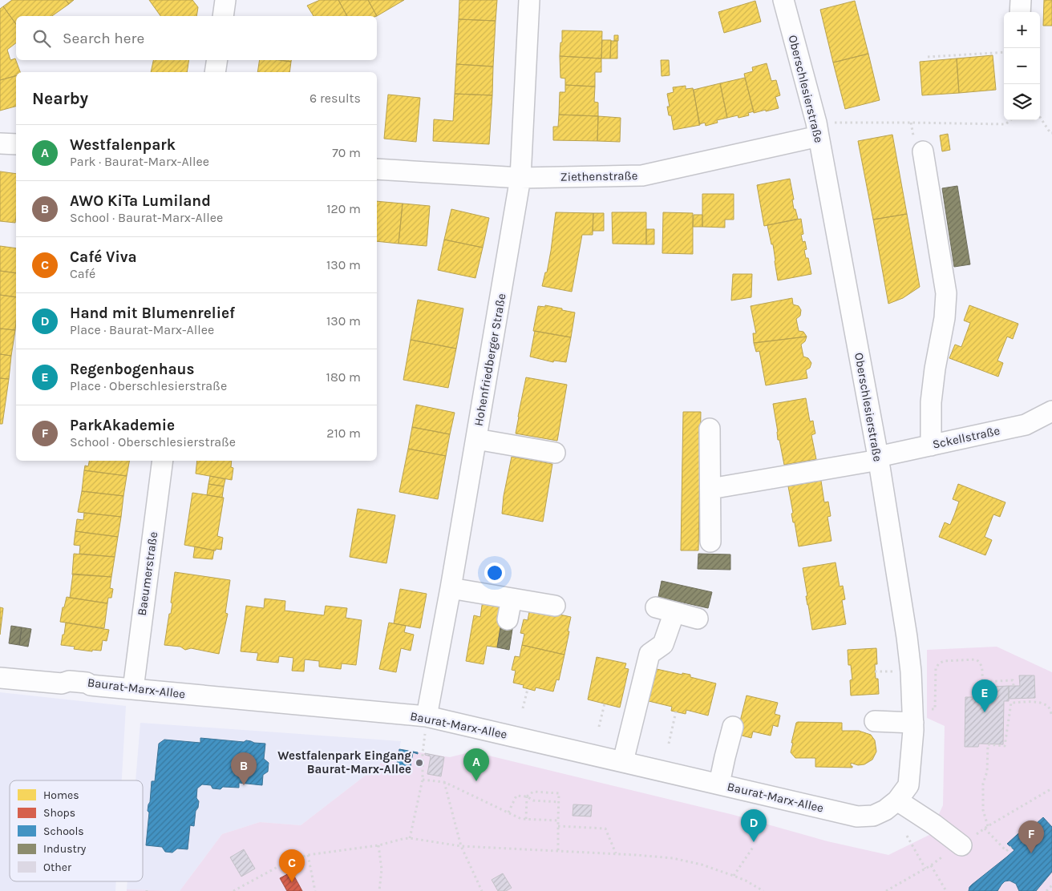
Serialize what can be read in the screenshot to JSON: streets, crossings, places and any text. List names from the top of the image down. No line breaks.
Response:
{"streets":{"street":["Oberschlesierstraße","Ziethenstraße","Hohenfriedberger Straße","Sckellstraße","Baeumerstraße","Baurat-Marx-Allee"]},"crossings":[["Oberschlesierstraße","Ziethenstraße"],["Oberschlesierstraße","Sckellstraße"],["Oberschlesierstraße","Baurat-Marx-Allee"],["Ziethenstraße","Hohenfriedberger Straße"],["Hohenfriedberger Straße","Baurat-Marx-Allee"],["Baeumerstraße","Baurat-Marx-Allee"]],"places":["Westfalenpark Eingang Baurat-Marx-Allee"],"legend":["Homes","Shops","Schools","Industry","Other"],"page":{"map_buttons":["+","−"],"search":"Search here","heading":["Nearby","6 results"],"list":[{"mark":"A","name":"Westfalenpark","note":"Park · Baurat-Marx-Allee","value":"70 m"},{"mark":"B","name":"AWO KiTa Lumiland","note":"School · Baurat-Marx-Allee","value":"120 m"},{"mark":"C","name":"Café Viva","note":"Café","value":"130 m"},{"mark":"D","name":"Hand mit Blumenrelief","note":"Place · Baurat-Marx-Allee","value":"130 m"},{"mark":"E","name":"Regenbogenhaus","note":"Place · Oberschlesierstraße","value":"180 m"},{"mark":"F","name":"ParkAkademie","note":"School · Oberschlesierstraße","value":"210 m"}],"pins":["E","A","B","D","F","C"]}}
